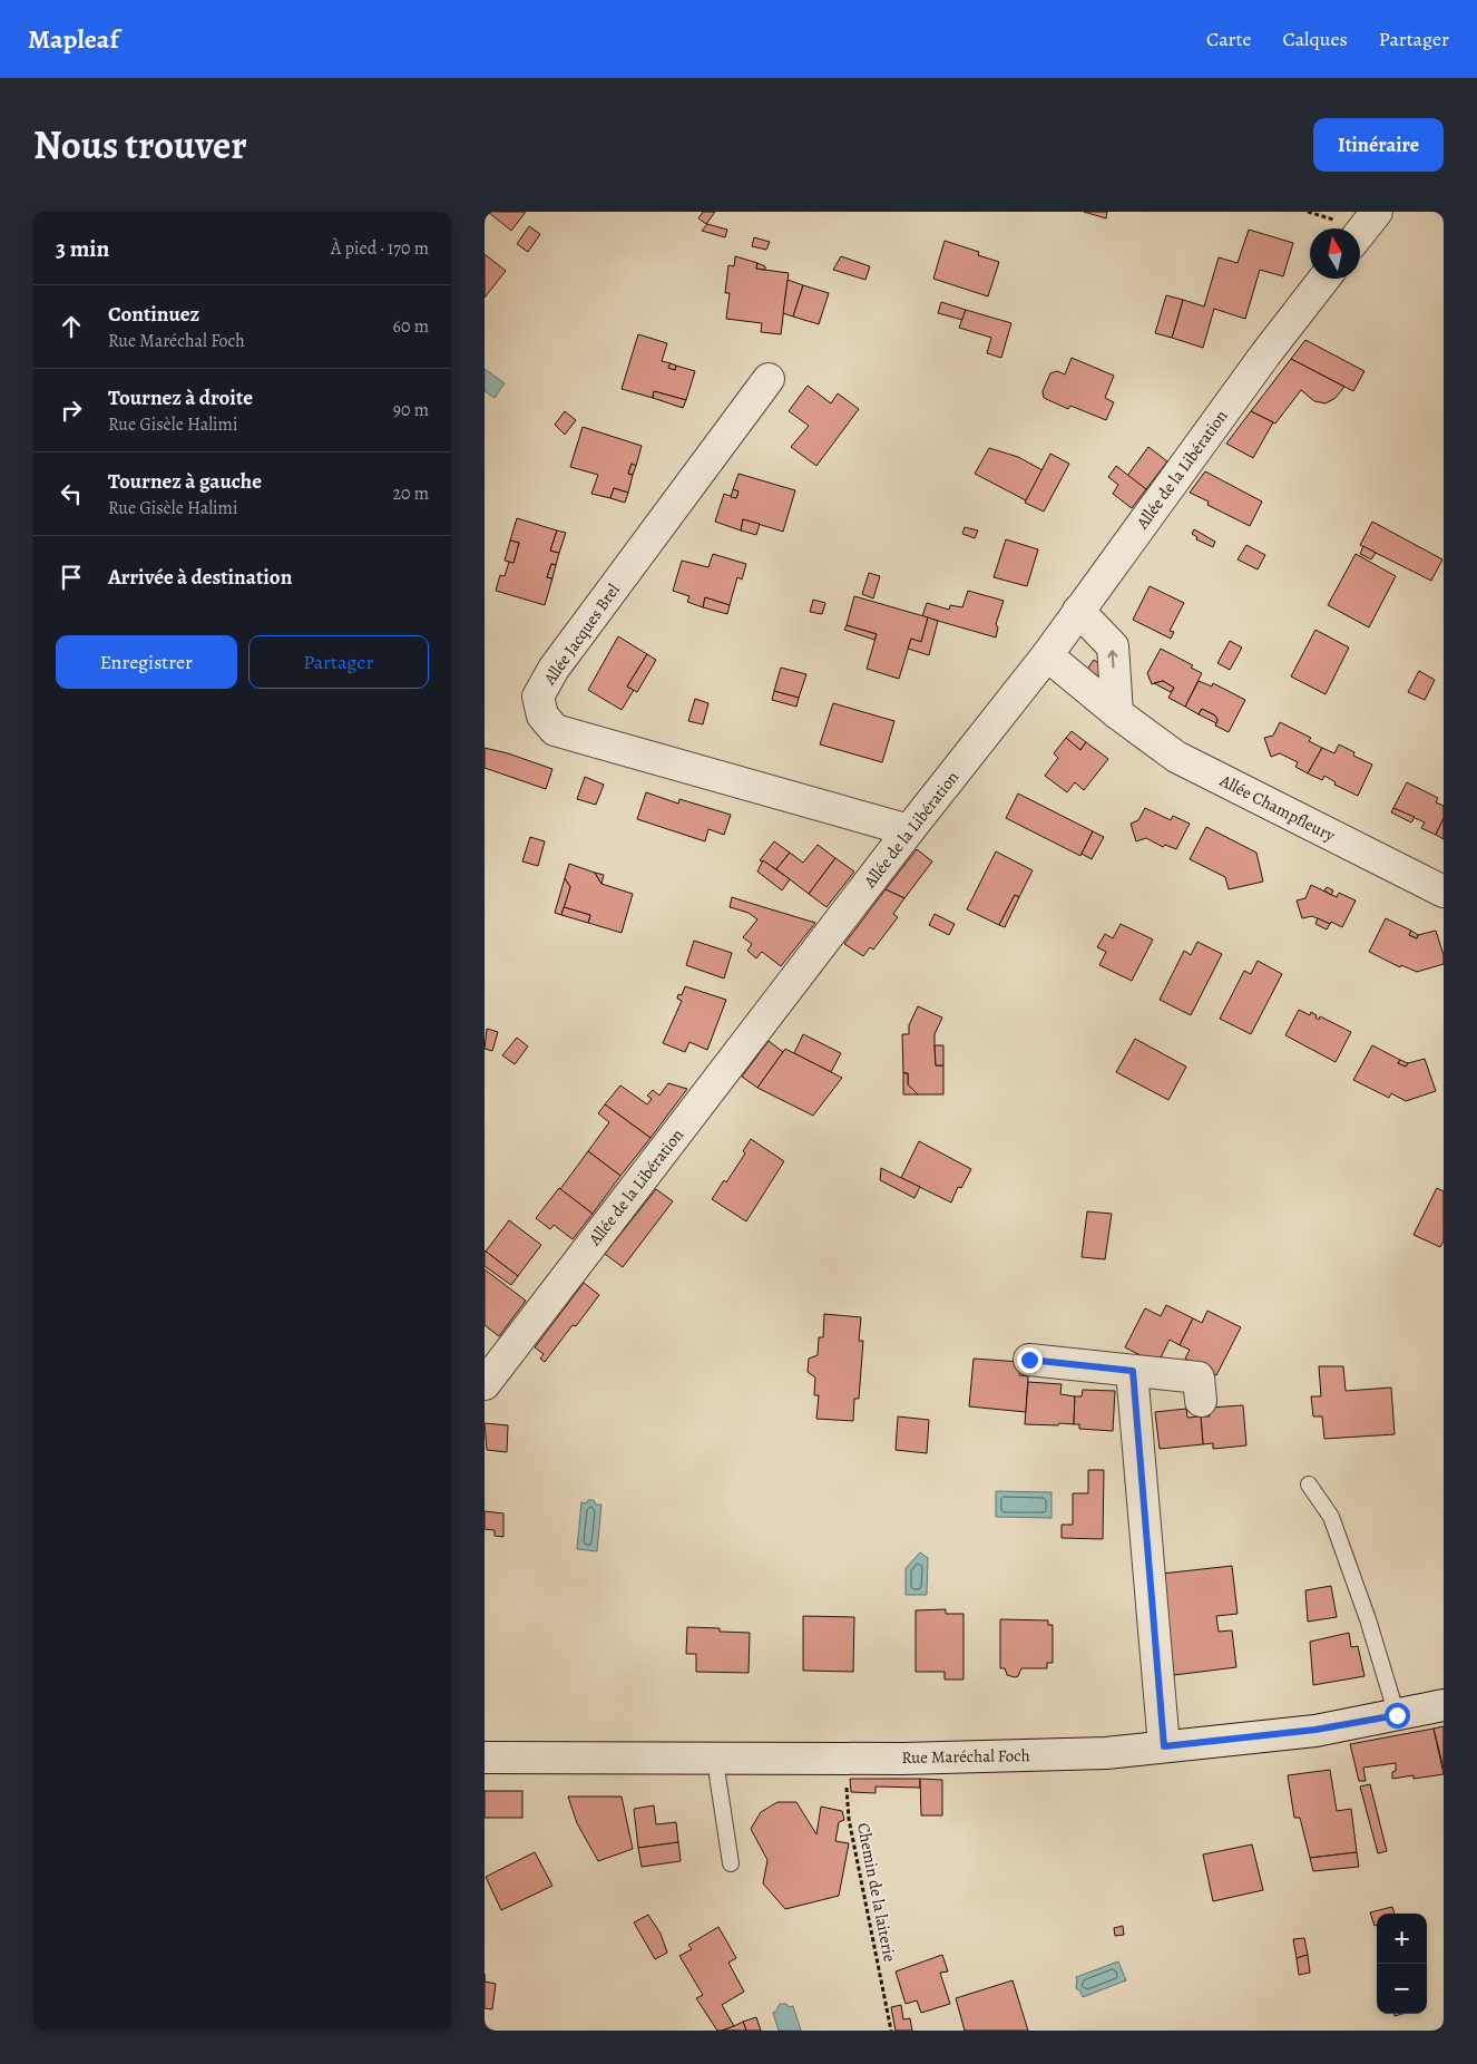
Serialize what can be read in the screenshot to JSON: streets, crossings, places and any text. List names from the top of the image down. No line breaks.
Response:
{"streets":{"street":["Allée de la Libération","Allée Jacques Brel","Allée Champfleury","Rue Maréchal Foch"],"path":["Chemin de la laiterie"]},"crossings":[["Allée de la Libération","Allée Jacques Brel"],["Allée de la Libération","Allée Champfleury"],["Rue Maréchal Foch","Chemin de la laiterie"]],"north":"top","page":{"header":"Mapleaf","nav":["Carte","Calques","Partager"],"title":"Nous trouver","buttons":["Itinéraire",["Enregistrer","Partager"]],"heading":["3 min","À pied · 170 m"],"list":[["Continuez","Rue Maréchal Foch","60 m"],["Tournez à droite","Rue Gisèle Halimi","90 m"],["Tournez à gauche","Rue Gisèle Halimi","20 m"],"Arrivée à destination"],"map_buttons":["+","−"]}}
